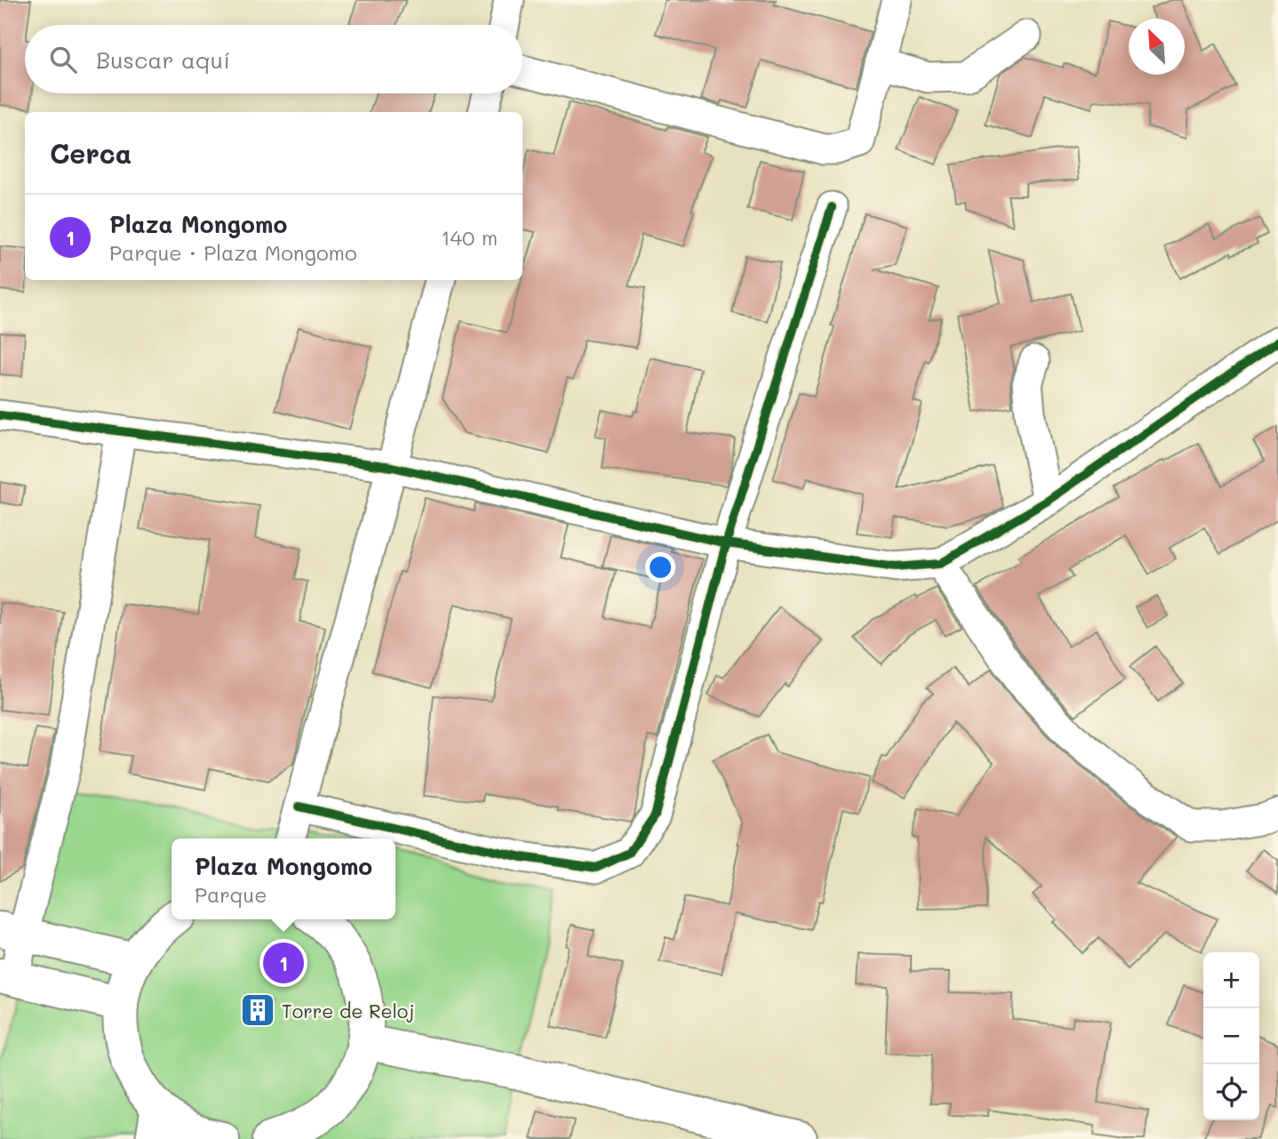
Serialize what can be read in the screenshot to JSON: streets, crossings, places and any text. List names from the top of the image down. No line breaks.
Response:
{"places":{"building":["Torre de Reloj"]},"north":"top left","page":{"search":"Buscar aquí","heading":"Cerca","list":[{"mark":"1","name":"Plaza Mongomo","note":"Parque · Plaza Mongomo","value":"140 m"}],"popup":["Plaza Mongomo","Parque"],"pins":"1","map_buttons":["+","−"]}}
